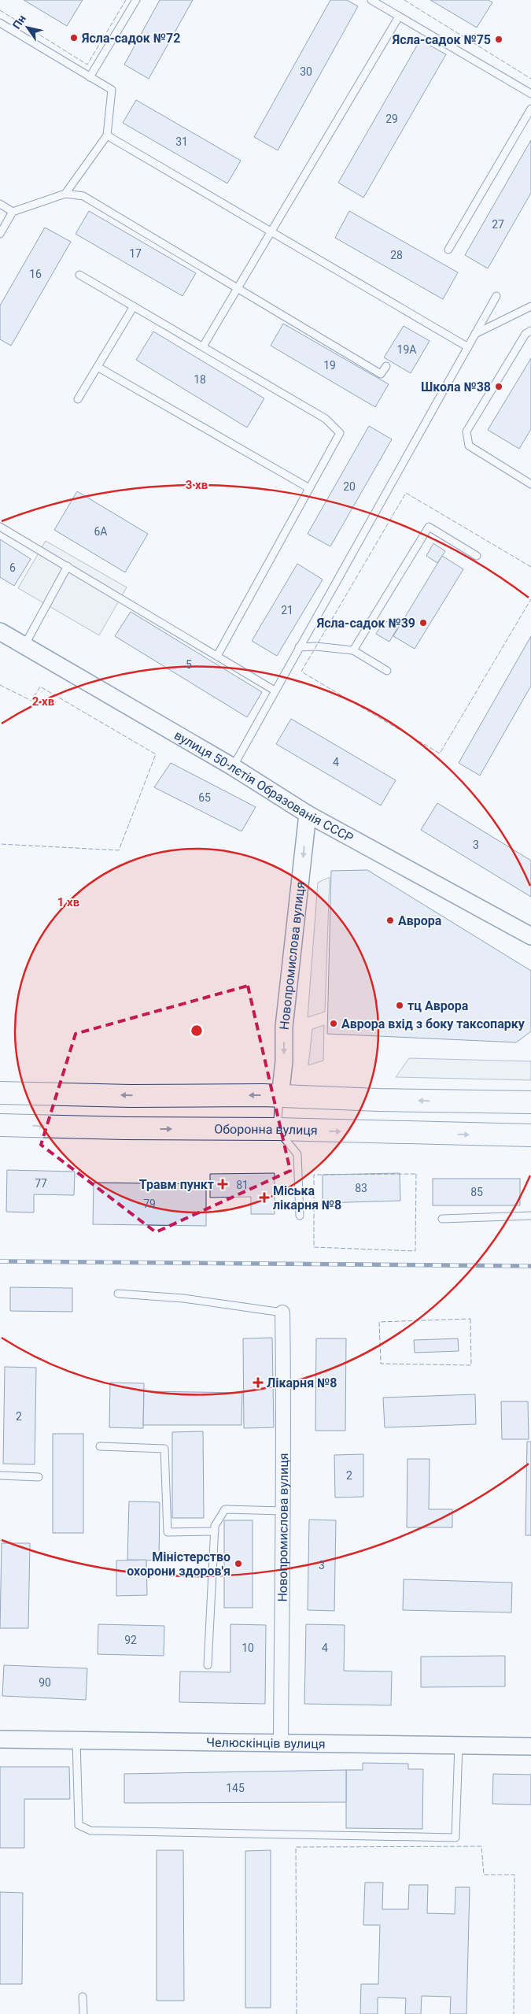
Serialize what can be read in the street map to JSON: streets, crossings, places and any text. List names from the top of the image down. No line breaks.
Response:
{"streets":{"main road":["Оборонна вулиця"],"street":["вулиця 50-лєтія Образованія СССР","Новопромислова вулиця","Челюскінців вулиця"]},"crossings":[["вулиця 50-лєтія Образованія СССР","Новопромислова вулиця"],["Новопромислова вулиця","Челюскінців вулиця"]],"one_way":["Новопромислова вулиця"],"places":{"other":["Ясла-садок №72","Ясла-садок №75","Школа №38","Ясла-садок №39","Аврора","тц Аврора","Аврора вхід з боку таксопарку","Міністерство охорони здоров'я"],"health":["Травм пункт","Міська лікарня №8","Лікарня №8"]},"house_numbers":["30","29","31","27","17","28","16","19А","19","18","20","6А","6","21","5","4","65","3","77","81","83","85","79","2","2","3","92","10","4","90","145"],"north":"top left","rings":["3 хв","2 хв","1 хв"]}
